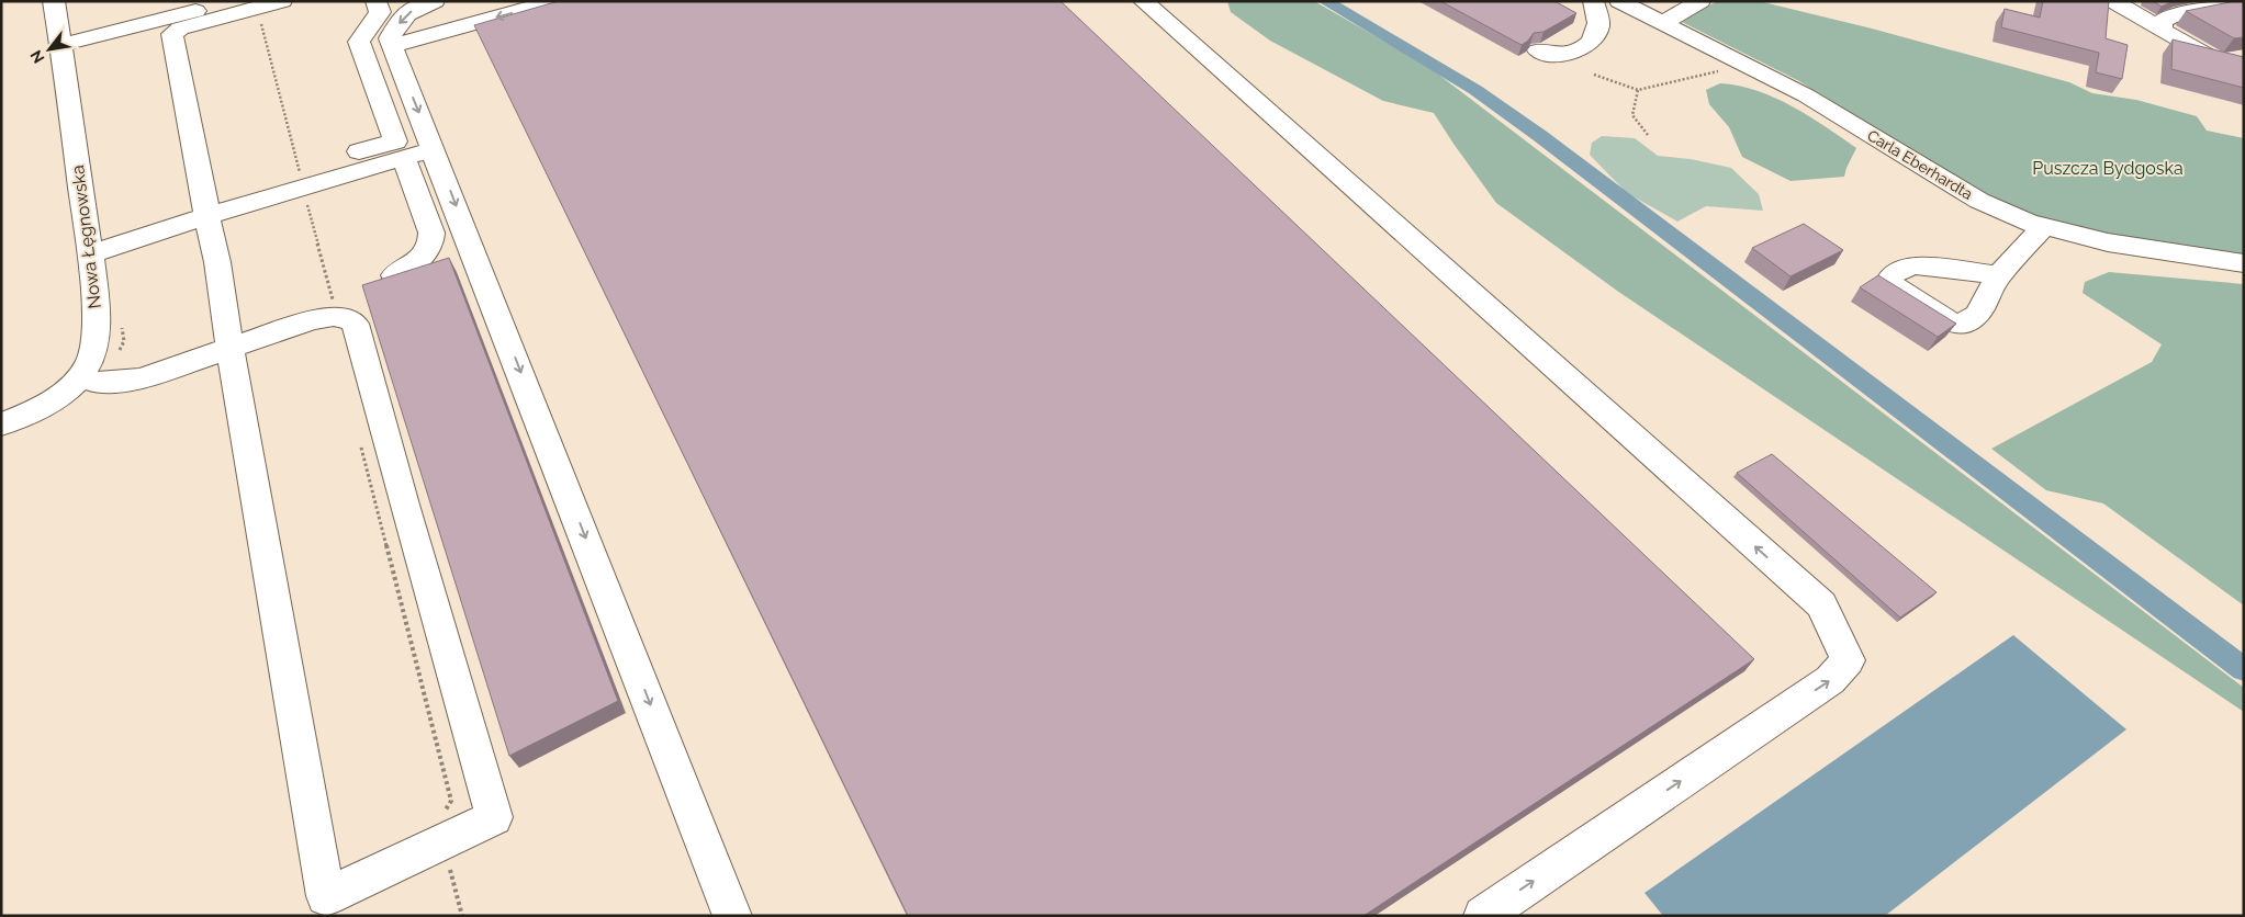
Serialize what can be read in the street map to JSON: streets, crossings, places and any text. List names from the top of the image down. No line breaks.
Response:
{"streets":{"street":["Carla Eberhardta","Nowa Łęgnowska"]},"parks":["Puszcza Bydgoska"],"north":"bottom left"}
